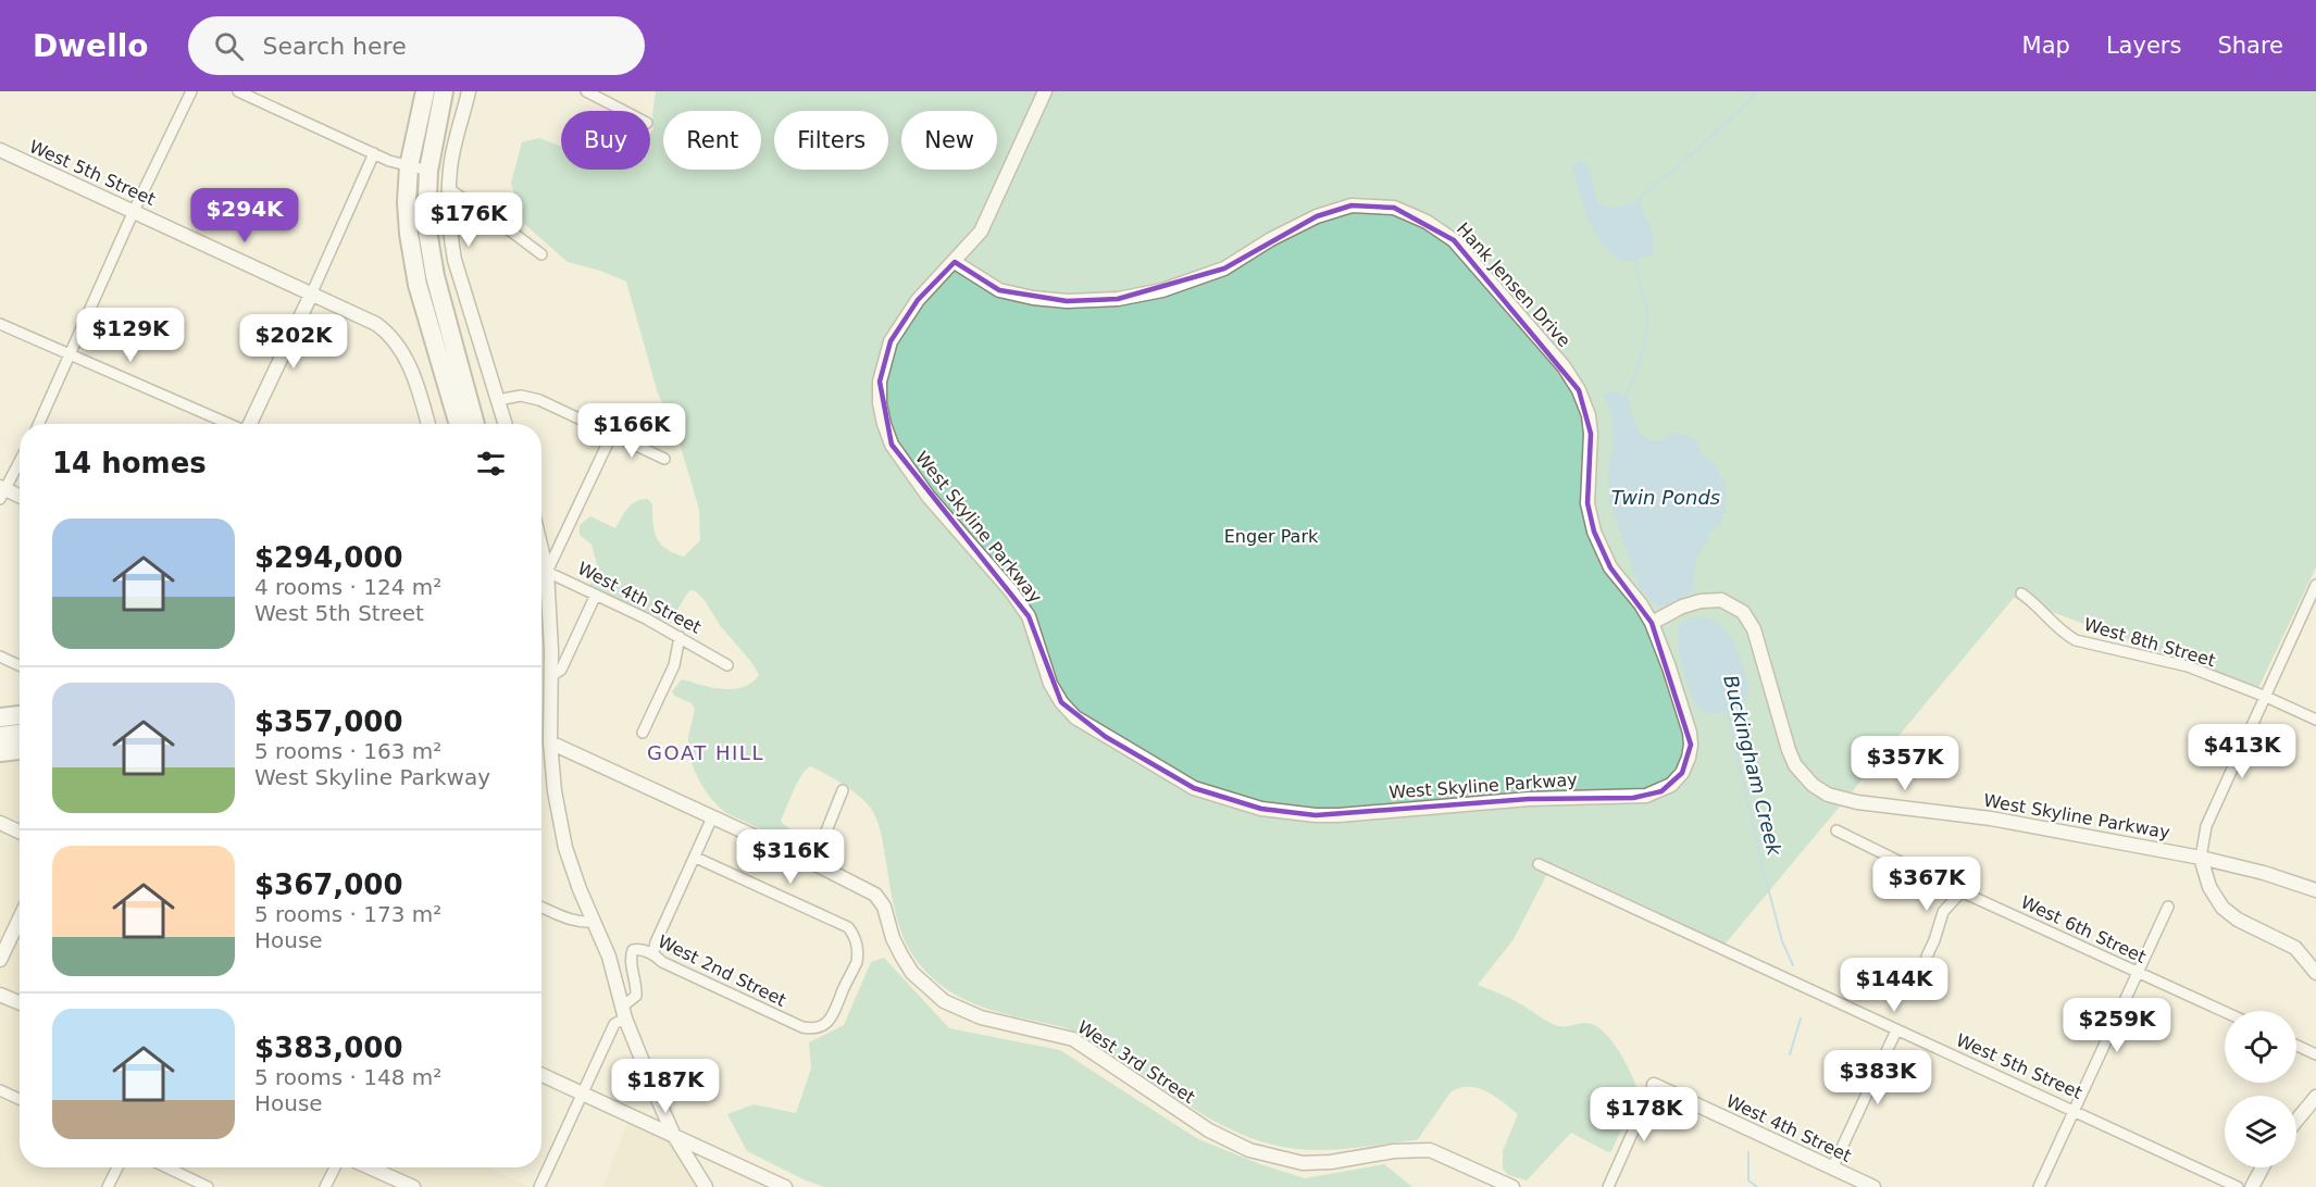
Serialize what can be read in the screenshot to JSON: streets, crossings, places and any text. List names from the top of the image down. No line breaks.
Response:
{"streets":{"street":["West 5th Street","Hank Jensen Drive","West Skyline Parkway","West 4th Street","West 8th Street","West 6th Street","West 2nd Street","West 3rd Street"]},"crossings":[["Hank Jensen Drive","West Skyline Parkway"]],"districts":["GOAT HILL"],"water":["Twin Ponds","Buckingham Creek"],"parks":["Enger Park"],"page":{"header":"Dwello","search":"Search here","nav":["Map","Layers","Share"],"chip":["Buy","Rent","Filters","New"],"price":["$294K","$176K","$129K","$202K","$166K","$413K","$357K","$316K","$367K","$144K","$259K","$383K","$187K","$178K"],"heading":"14 homes","list":[{"name":"$294,000","note":"4 rooms · 124 m² · West 5th Street"},{"name":"$357,000","note":"5 rooms · 163 m² · West Skyline Parkway"},{"name":"$367,000","note":"5 rooms · 173 m² · House"},{"name":"$383,000","note":"5 rooms · 148 m² · House"}]}}
